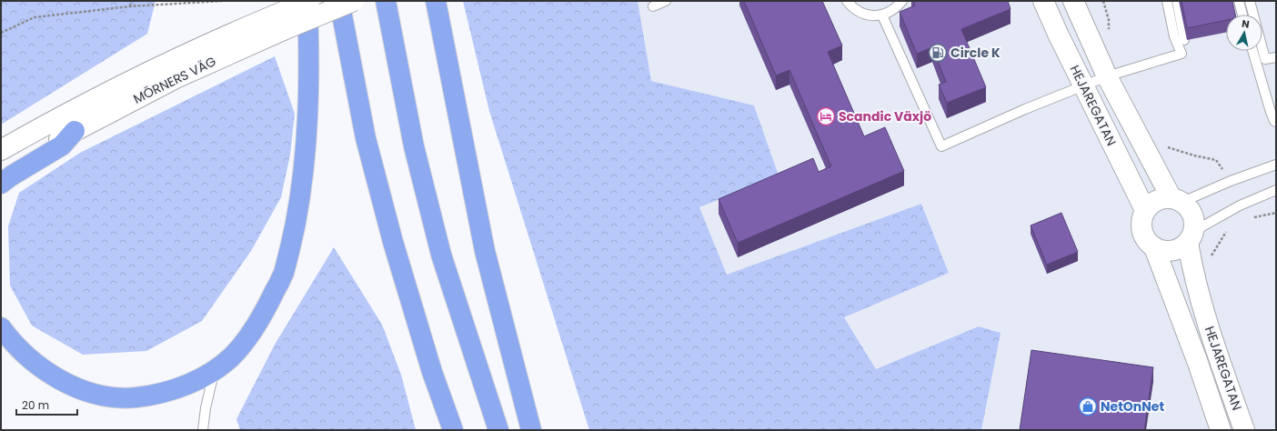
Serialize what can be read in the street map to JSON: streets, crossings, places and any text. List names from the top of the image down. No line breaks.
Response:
{"streets":{"street":["MÖRNERS VÄG","HEJAREGATAN"]},"places":{"fuel station":["Circle K"],"hotel":["Scandic Växjö"],"shop":["NetOnNet"]},"scale_bar":"20 m","north":"top"}
